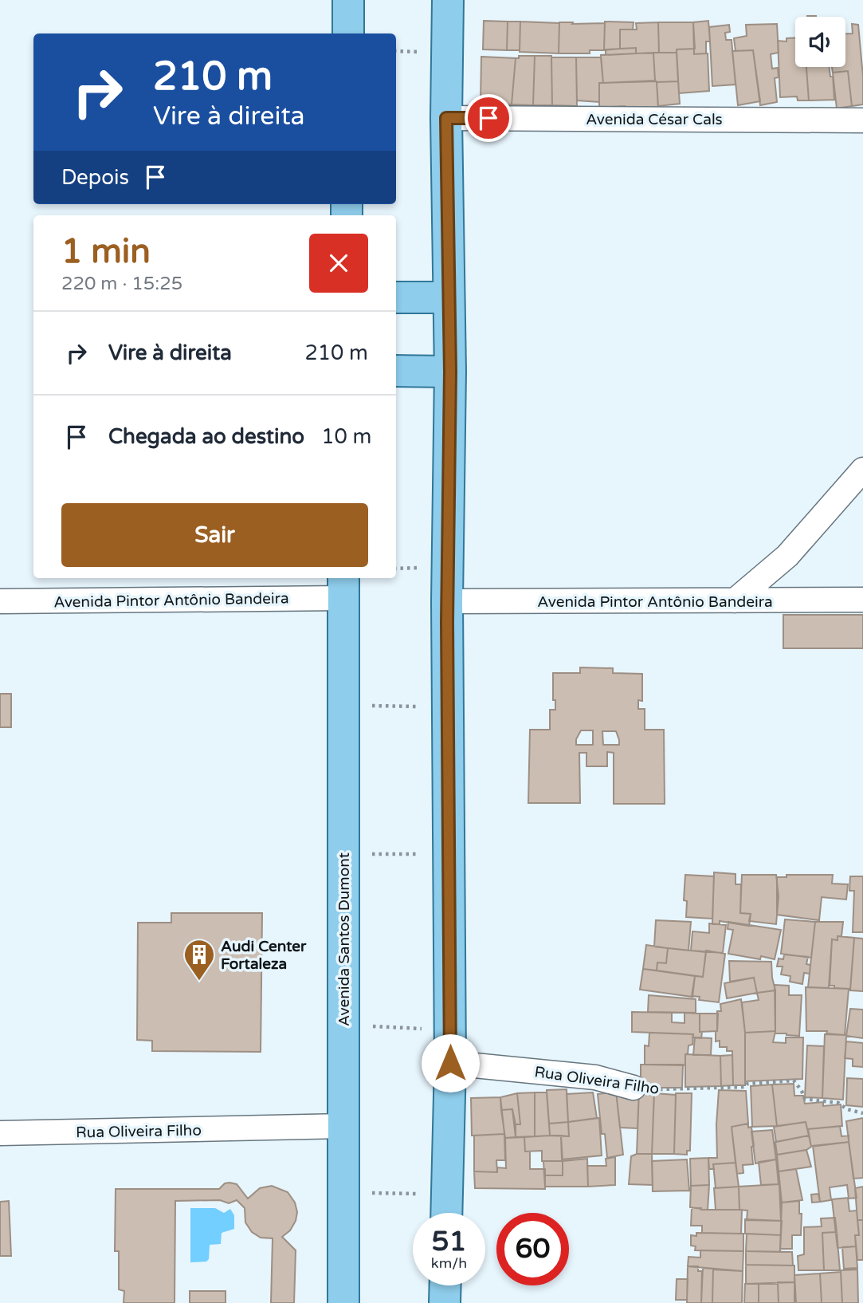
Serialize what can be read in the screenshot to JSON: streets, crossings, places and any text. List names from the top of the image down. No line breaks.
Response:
{"streets":{"main road":["Avenida Santos Dumont"],"street":["Avenida César Cals","Avenida Pintor Antônio Bandeira","Rua Oliveira Filho"]},"crossings":[["Avenida Pintor Antônio Bandeira","Avenida Santos Dumont"],["Avenida Santos Dumont","Rua Oliveira Filho"]],"places":{"building":["Audi Center Fortaleza"]},"page":{"turn":["210 m","Vire à direita"],"then":"Depois","heading":["1 min","220 m · 15:25"],"list":[{"name":"Vire à direita","value":"210 m"},{"name":"Chegada ao destino","value":"10 m"}],"buttons":"Sair","speed":"51 km/h","limit":"60"}}
